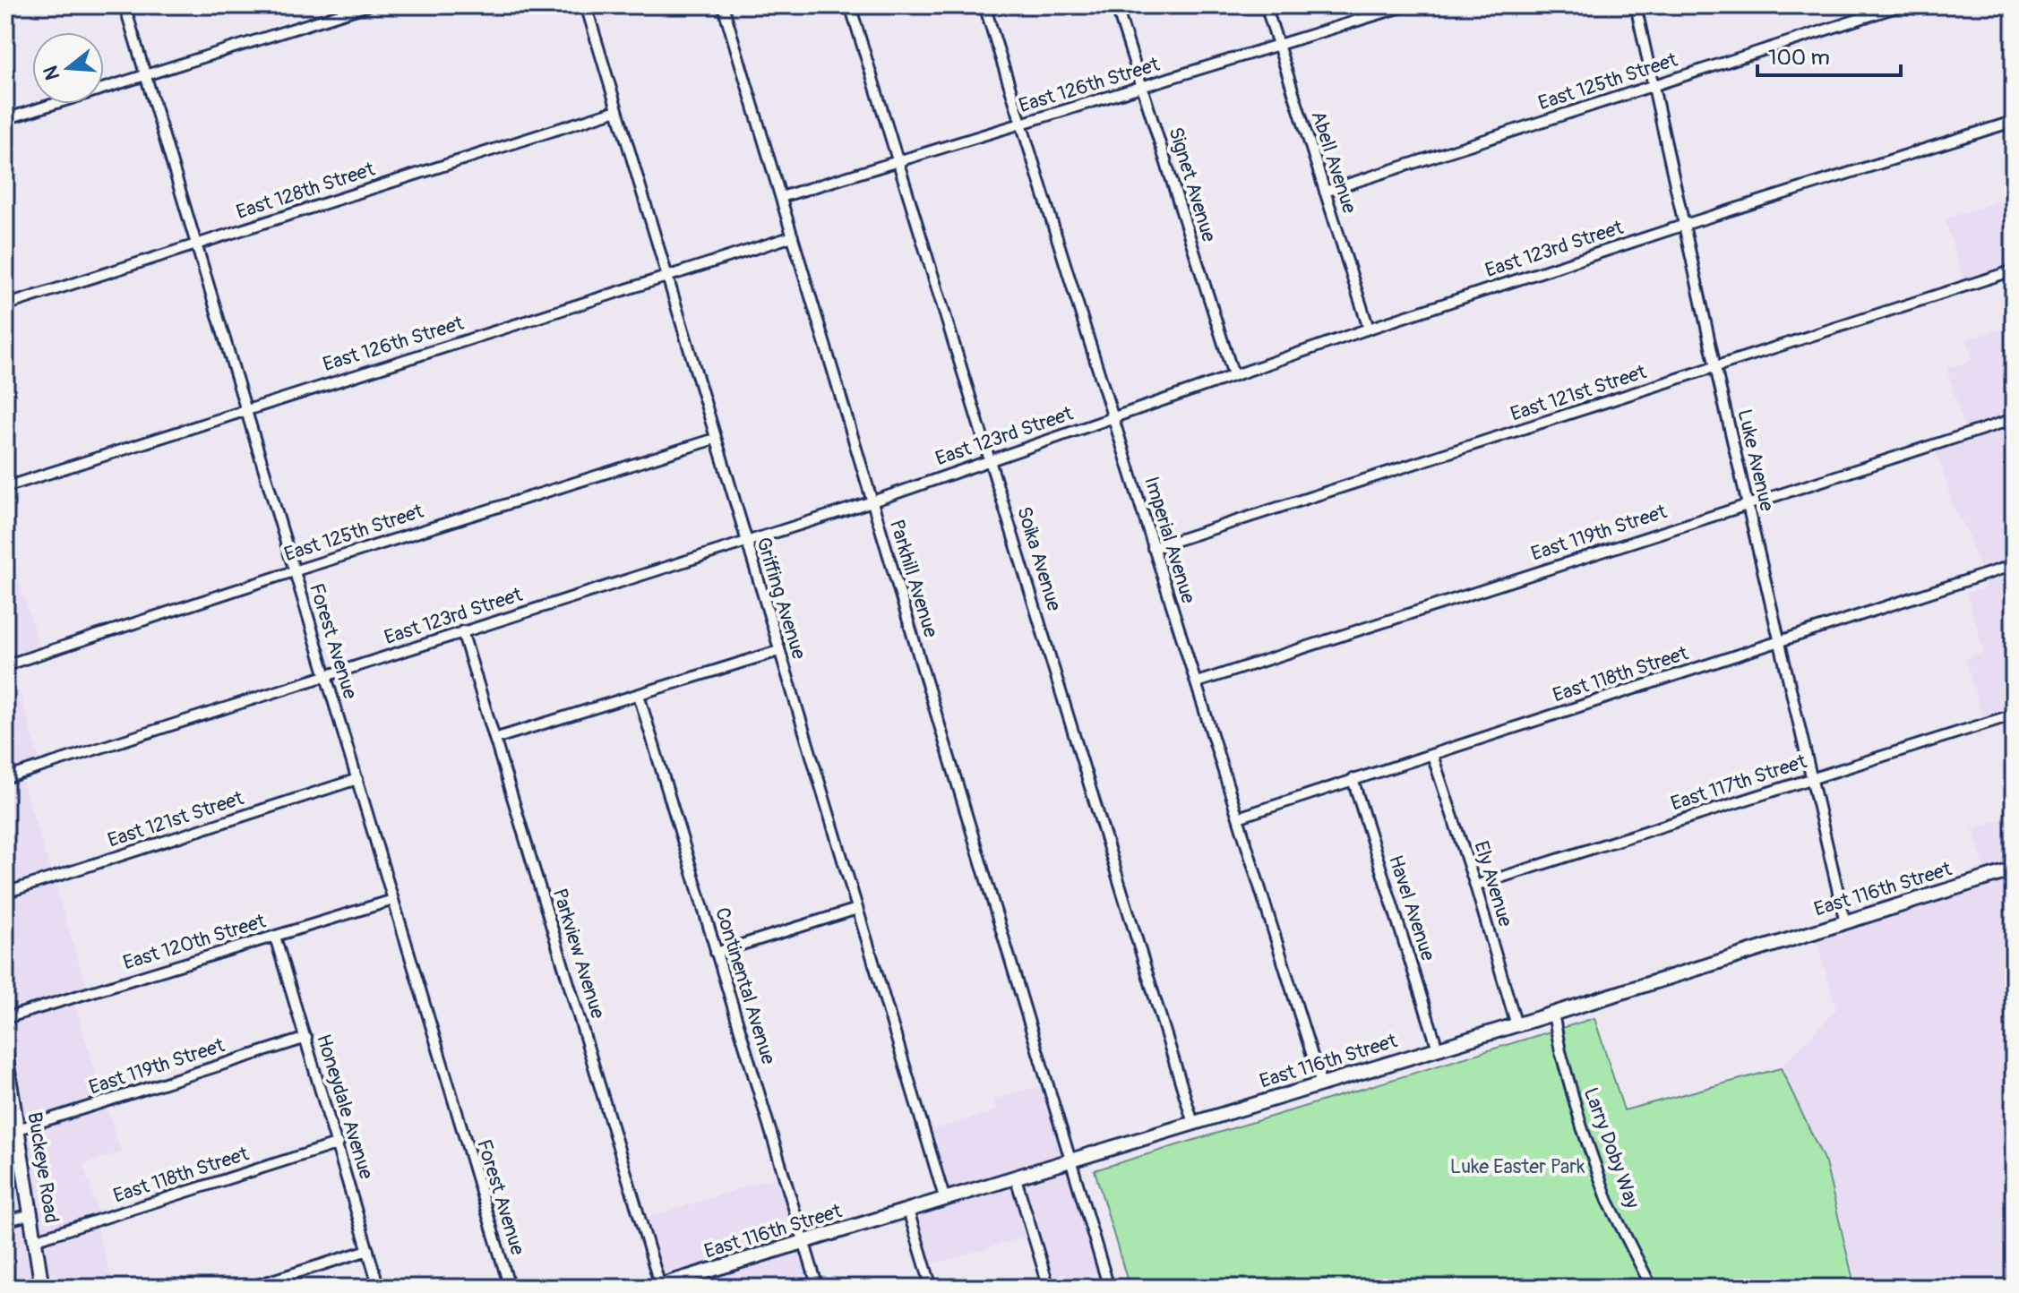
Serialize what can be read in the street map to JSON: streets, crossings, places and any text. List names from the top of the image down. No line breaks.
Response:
{"streets":{"main road":["East 116th Street","Buckeye Road"],"street":["East 125th Street","East 126th Street","Abell Avenue","Signet Avenue","East 128th Street","East 123rd Street","East 121st Street","Luke Avenue","East 119th Street","Imperial Avenue","Soika Avenue","Parkhill Avenue","Griffing Avenue","Forest Avenue","East 118th Street","East 117th Street","Ely Avenue","Havel Avenue","East 120th Street","Parkview Avenue","Continental Avenue","Honeydale Avenue","Larry Doby Way"]},"crossings":[["East 125th Street","Abell Avenue"],["East 125th Street","Luke Avenue"],["East 125th Street","Griffing Avenue"],["East 125th Street","Forest Avenue"],["East 126th Street","Abell Avenue"],["East 126th Street","Signet Avenue"],["East 126th Street","Imperial Avenue"],["East 126th Street","Soika Avenue"],["East 126th Street","Parkhill Avenue"],["East 126th Street","Griffing Avenue"],["East 126th Street","Forest Avenue"],["Abell Avenue","East 123rd Street"],["Signet Avenue","East 123rd Street"],["East 128th Street","Griffing Avenue"],["East 128th Street","Forest Avenue"],["East 123rd Street","Luke Avenue"],["East 123rd Street","Imperial Avenue"],["East 123rd Street","Soika Avenue"],["East 123rd Street","Parkhill Avenue"],["East 123rd Street","Griffing Avenue"],["East 123rd Street","Forest Avenue"],["East 123rd Street","Parkview Avenue"],["East 121st Street","Luke Avenue"],["East 121st Street","Imperial Avenue"],["East 121st Street","Forest Avenue"],["Luke Avenue","East 119th Street"],["Luke Avenue","East 118th Street"],["Luke Avenue","East 117th Street"],["Luke Avenue","East 116th Street"],["East 119th Street","Imperial Avenue"],["East 119th Street","Honeydale Avenue"],["East 119th Street","Buckeye Road"],["Imperial Avenue","East 118th Street"],["Imperial Avenue","East 116th Street"],["Soika Avenue","East 116th Street"],["Parkhill Avenue","East 116th Street"],["Griffing Avenue","East 116th Street"],["Forest Avenue","East 120th Street"],["East 118th Street","Ely Avenue"],["East 118th Street","Havel Avenue"],["East 118th Street","Honeydale Avenue"],["East 118th Street","Buckeye Road"],["East 117th Street","Ely Avenue"],["Ely Avenue","East 116th Street"],["East 116th Street","Havel Avenue"],["East 116th Street","Parkview Avenue"],["East 116th Street","Continental Avenue"],["East 116th Street","Larry Doby Way"],["East 120th Street","Honeydale Avenue"]],"parks":["Luke Easter Park"],"scale_bar":"100 m","north":"left"}
